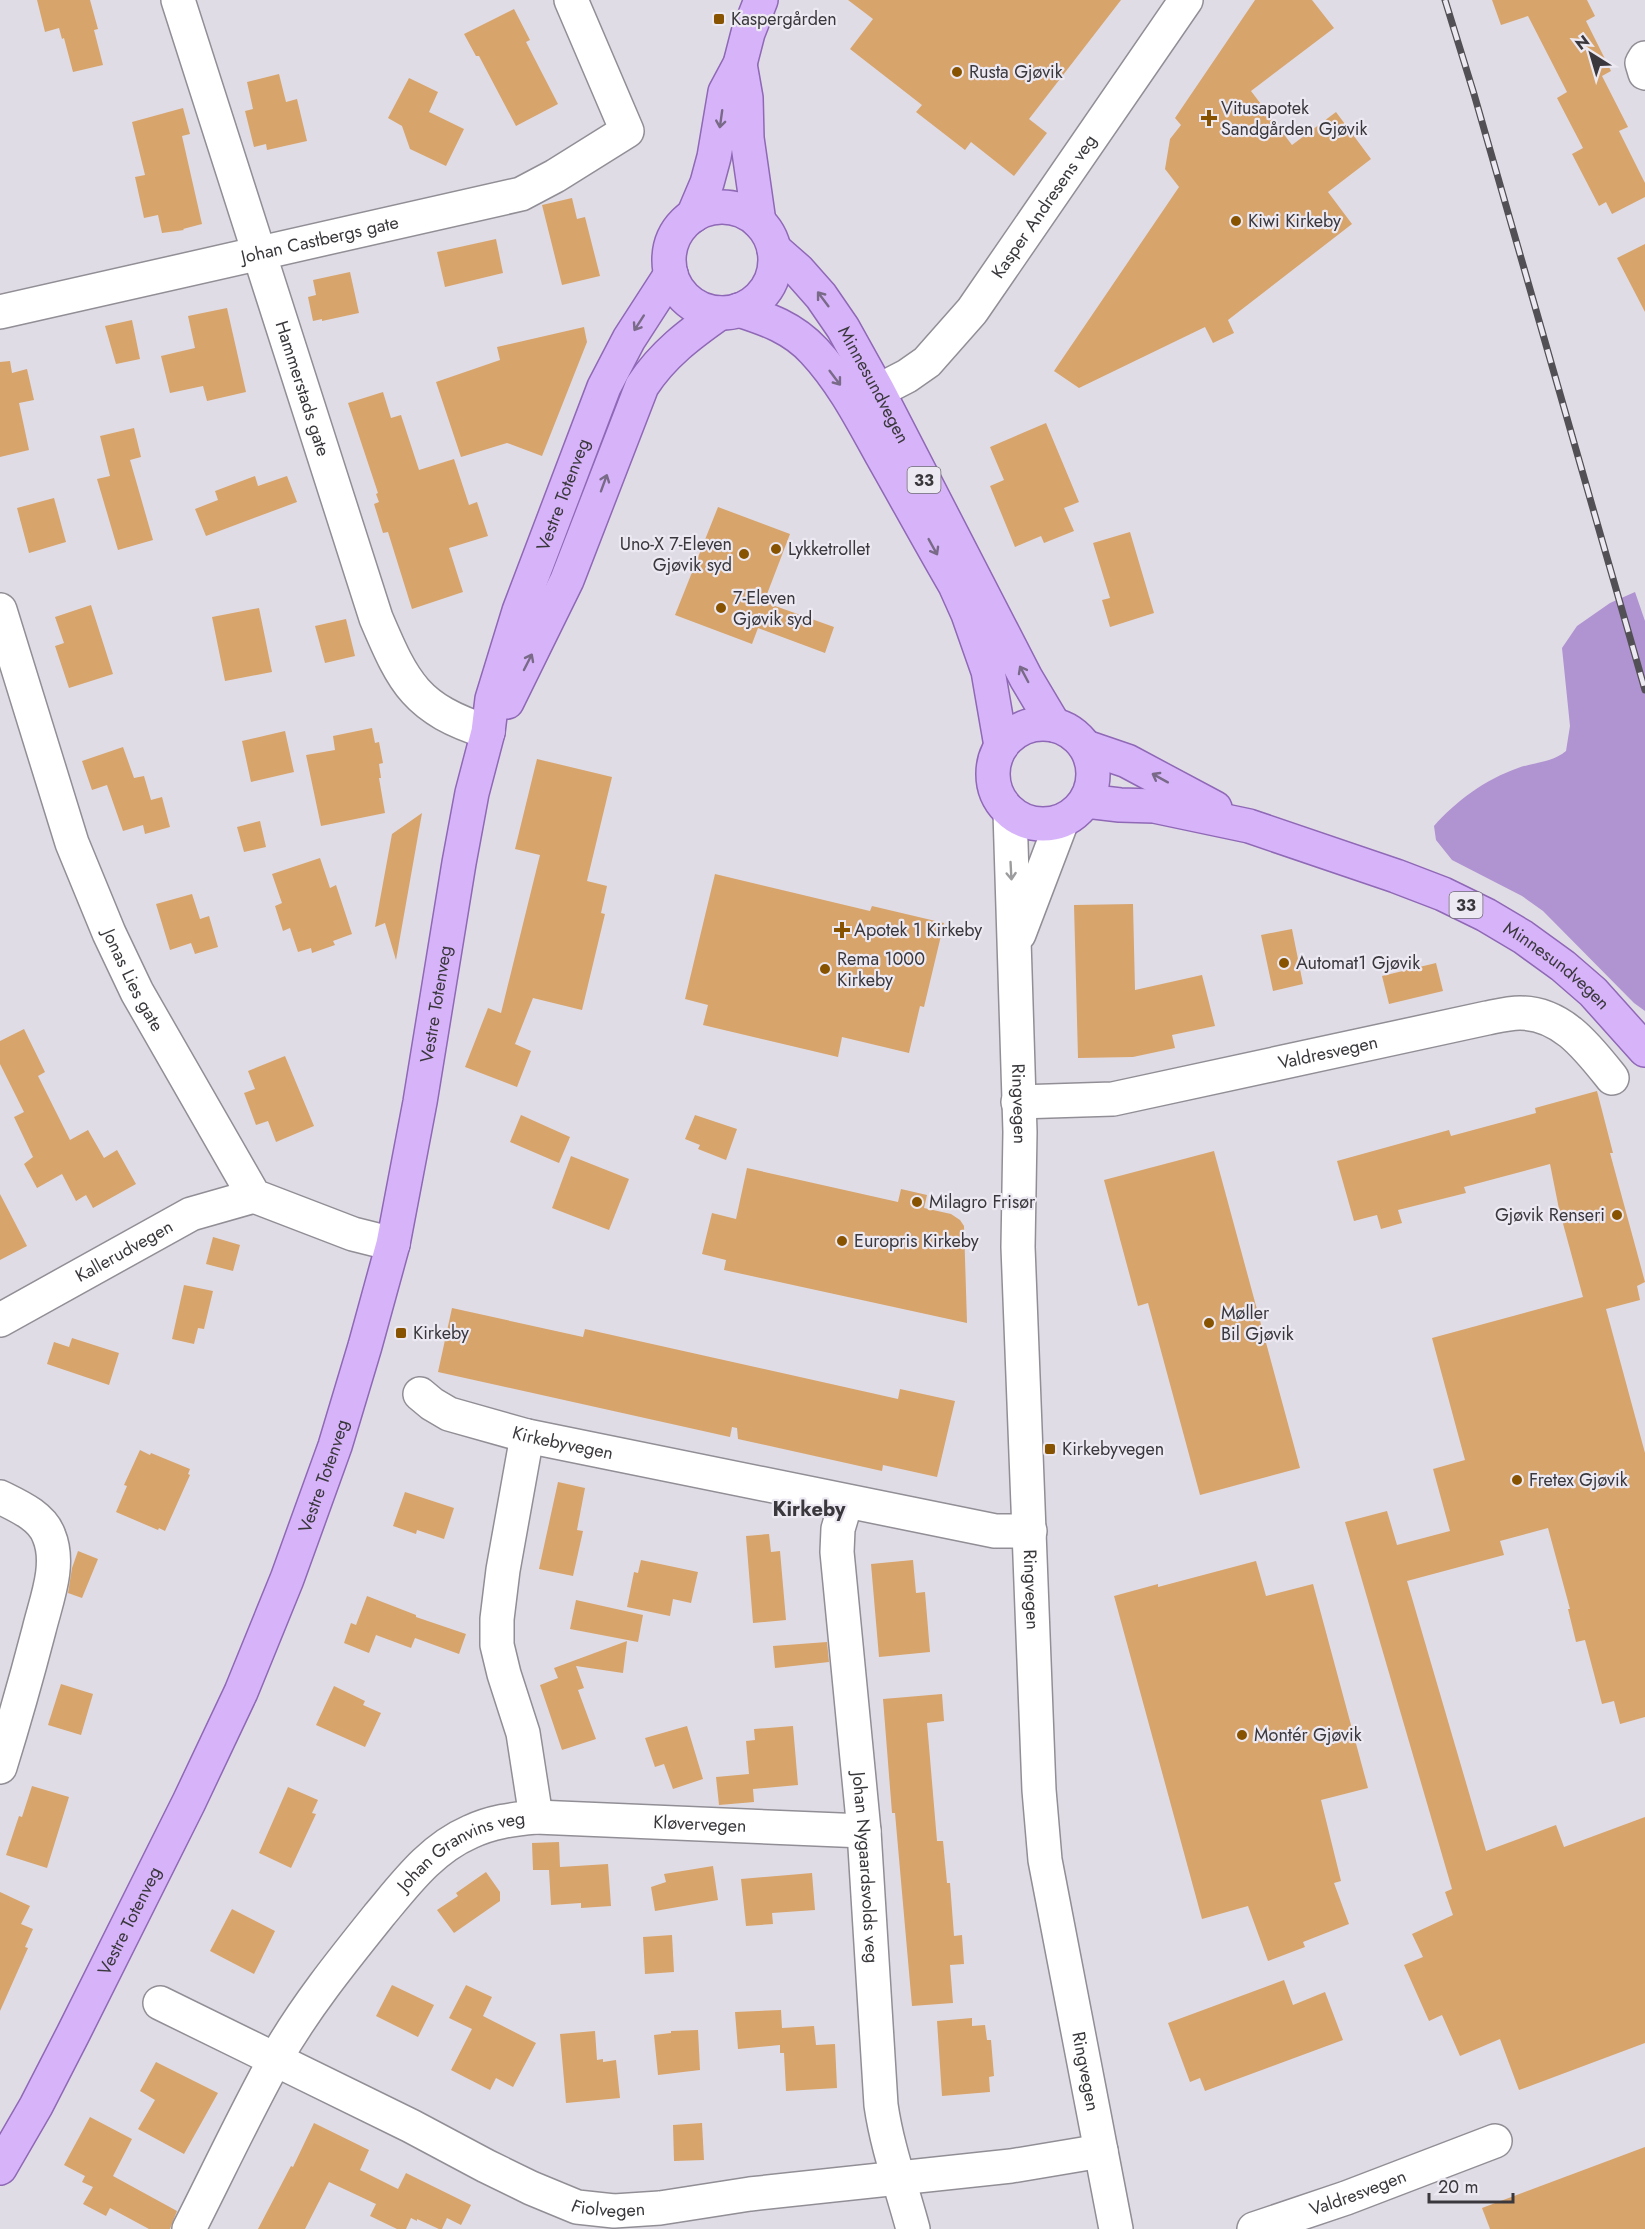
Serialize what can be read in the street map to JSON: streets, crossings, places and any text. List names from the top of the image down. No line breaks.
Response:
{"streets":{"main road":["Minnesundvegen","33","Vestre Totenveg"],"street":["Kasper Andresens veg","Johan Castbergs gate","Hammerstads gate","Jonas Lies gate","Valdresvegen","Ringvegen","Kallerudvegen","Kirkebyvegen","Kløvervegen","Johan Granvins veg","Johan Nygaardsvolds veg","Fiolvegen"]},"crossings":[["Kasper Andresens veg","Minnesundvegen"],["Johan Castbergs gate","Hammerstads gate"],["Minnesundvegen","33"],["Minnesundvegen","Vestre Totenveg"],["Minnesundvegen","Ringvegen"],["Hammerstads gate","Vestre Totenveg"],["33","Vestre Totenveg"],["Jonas Lies gate","Kallerudvegen"],["Valdresvegen","Ringvegen"],["Ringvegen","Kirkebyvegen"],["Ringvegen","Fiolvegen"],["Kirkebyvegen","Johan Granvins veg"],["Kirkebyvegen","Johan Nygaardsvolds veg"],["Kløvervegen","Johan Granvins veg"],["Kløvervegen","Johan Nygaardsvolds veg"],["Johan Granvins veg","Fiolvegen"],["Johan Nygaardsvolds veg","Fiolvegen"]],"districts":["Kirkeby"],"places":{"transit":["Kaspergården","Kirkeby","Kirkebyvegen"],"other":["Rusta Gjøvik","Kiwi Kirkeby","Lykketrollet","Uno-X 7-Eleven Gjøvik syd","7-Eleven Gjøvik syd","Automat1 Gjøvik","Rema 1000 Kirkeby","Milagro Frisør","Gjøvik Renseri","Europris Kirkeby","Møller Bil Gjøvik","Fretex Gjøvik","Montér Gjøvik"],"health":["Vitusapotek Sandgården Gjøvik","Apotek 1 Kirkeby"]},"scale_bar":"20 m","north":"top left"}
